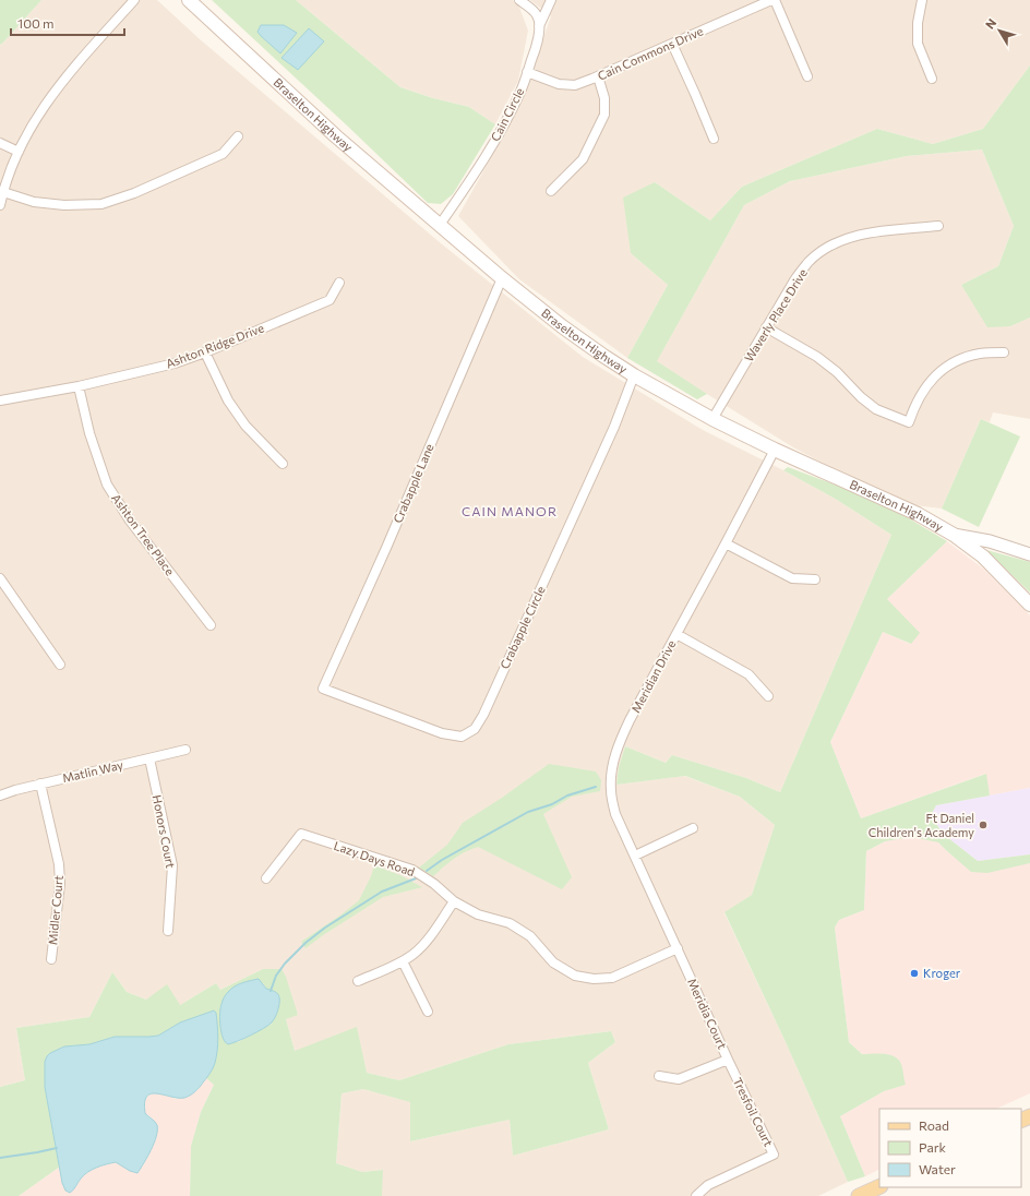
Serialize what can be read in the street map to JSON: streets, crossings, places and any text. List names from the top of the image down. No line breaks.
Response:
{"streets":{"main road":["Braselton Highway"],"street":["Cain Commons Drive","Cain Circle","Waverly Place Drive","Ashton Ridge Drive","Crabapple Lane","Ashton Tree Place","Crabapple Circle","Meridian Drive","Matlin Way","Honors Court","Lazy Days Road","Midler Court","Meridia Court","Tresfoil Court"]},"crossings":[["Cain Commons Drive","Cain Circle"],["Braselton Highway","Cain Circle"],["Braselton Highway","Waverly Place Drive"],["Braselton Highway","Crabapple Lane"],["Braselton Highway","Crabapple Circle"],["Braselton Highway","Meridian Drive"],["Ashton Ridge Drive","Ashton Tree Place"],["Crabapple Lane","Crabapple Circle"],["Matlin Way","Honors Court"],["Matlin Way","Midler Court"],["Lazy Days Road","Meridia Court"],["Meridia Court","Tresfoil Court"]],"districts":["CAIN MANOR"],"places":["Ft Daniel Children's Academy","Kroger"],"legend":["Road","Park","Water"],"scale_bar":"100 m","north":"top left"}
